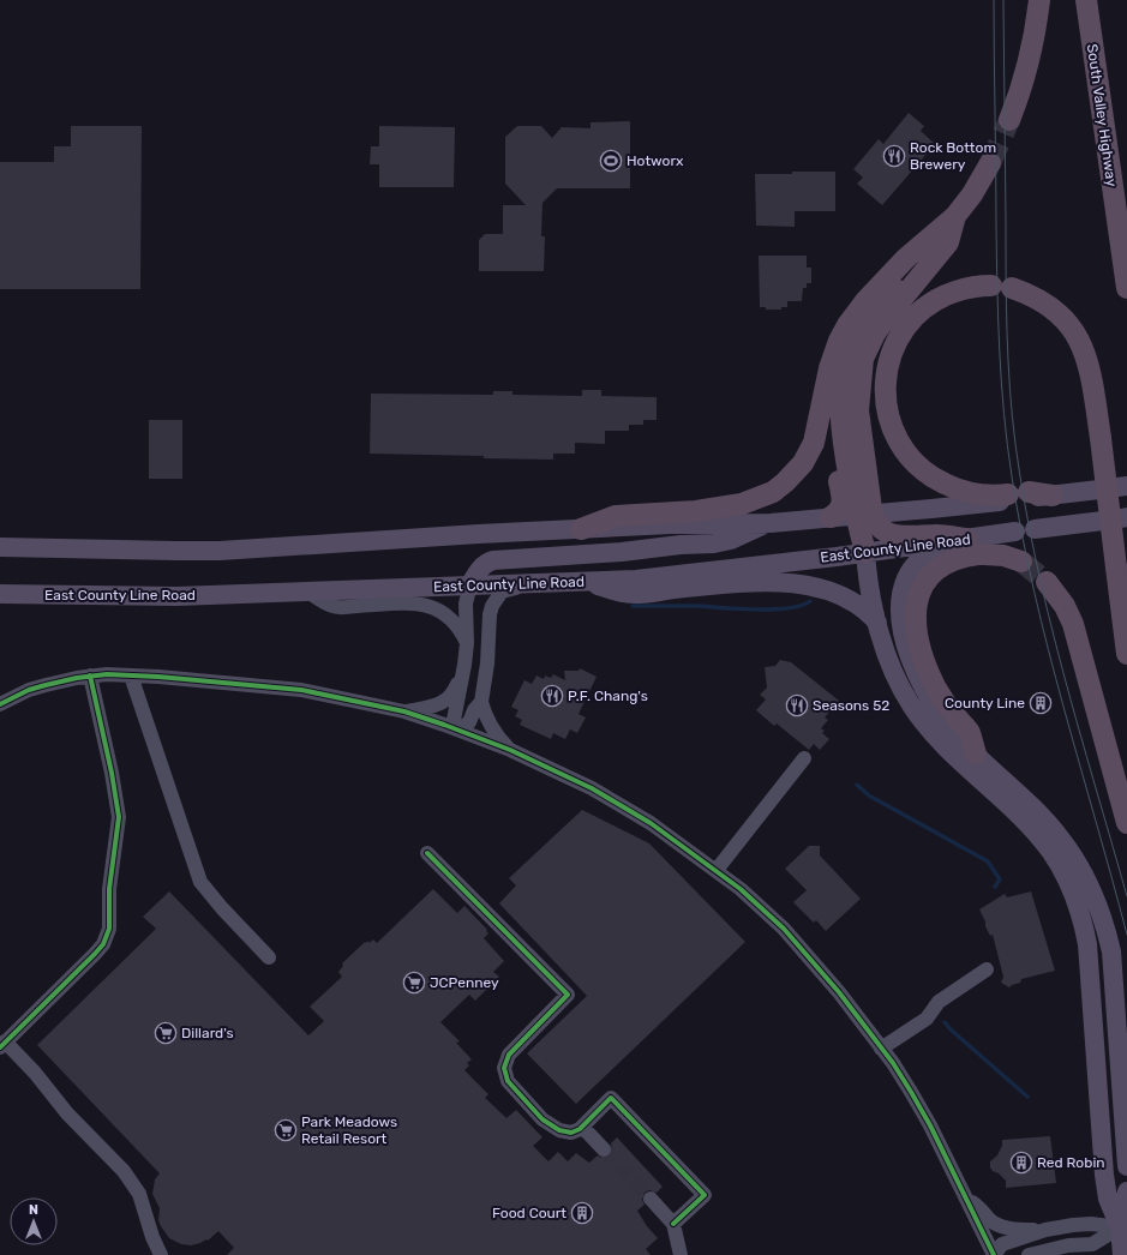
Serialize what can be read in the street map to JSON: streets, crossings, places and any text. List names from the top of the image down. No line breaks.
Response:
{"streets":{"highway":["South Valley Highway"],"main road":["East County Line Road"]},"places":{"restaurant":["Rock Bottom Brewery","P.F. Chang's","Seasons 52"],"sports":["Hotworx"],"building":["County Line","Red Robin","Food Court"],"supermarket":["JCPenney","Dillard's","Park Meadows Retail Resort"]},"north":"top"}
